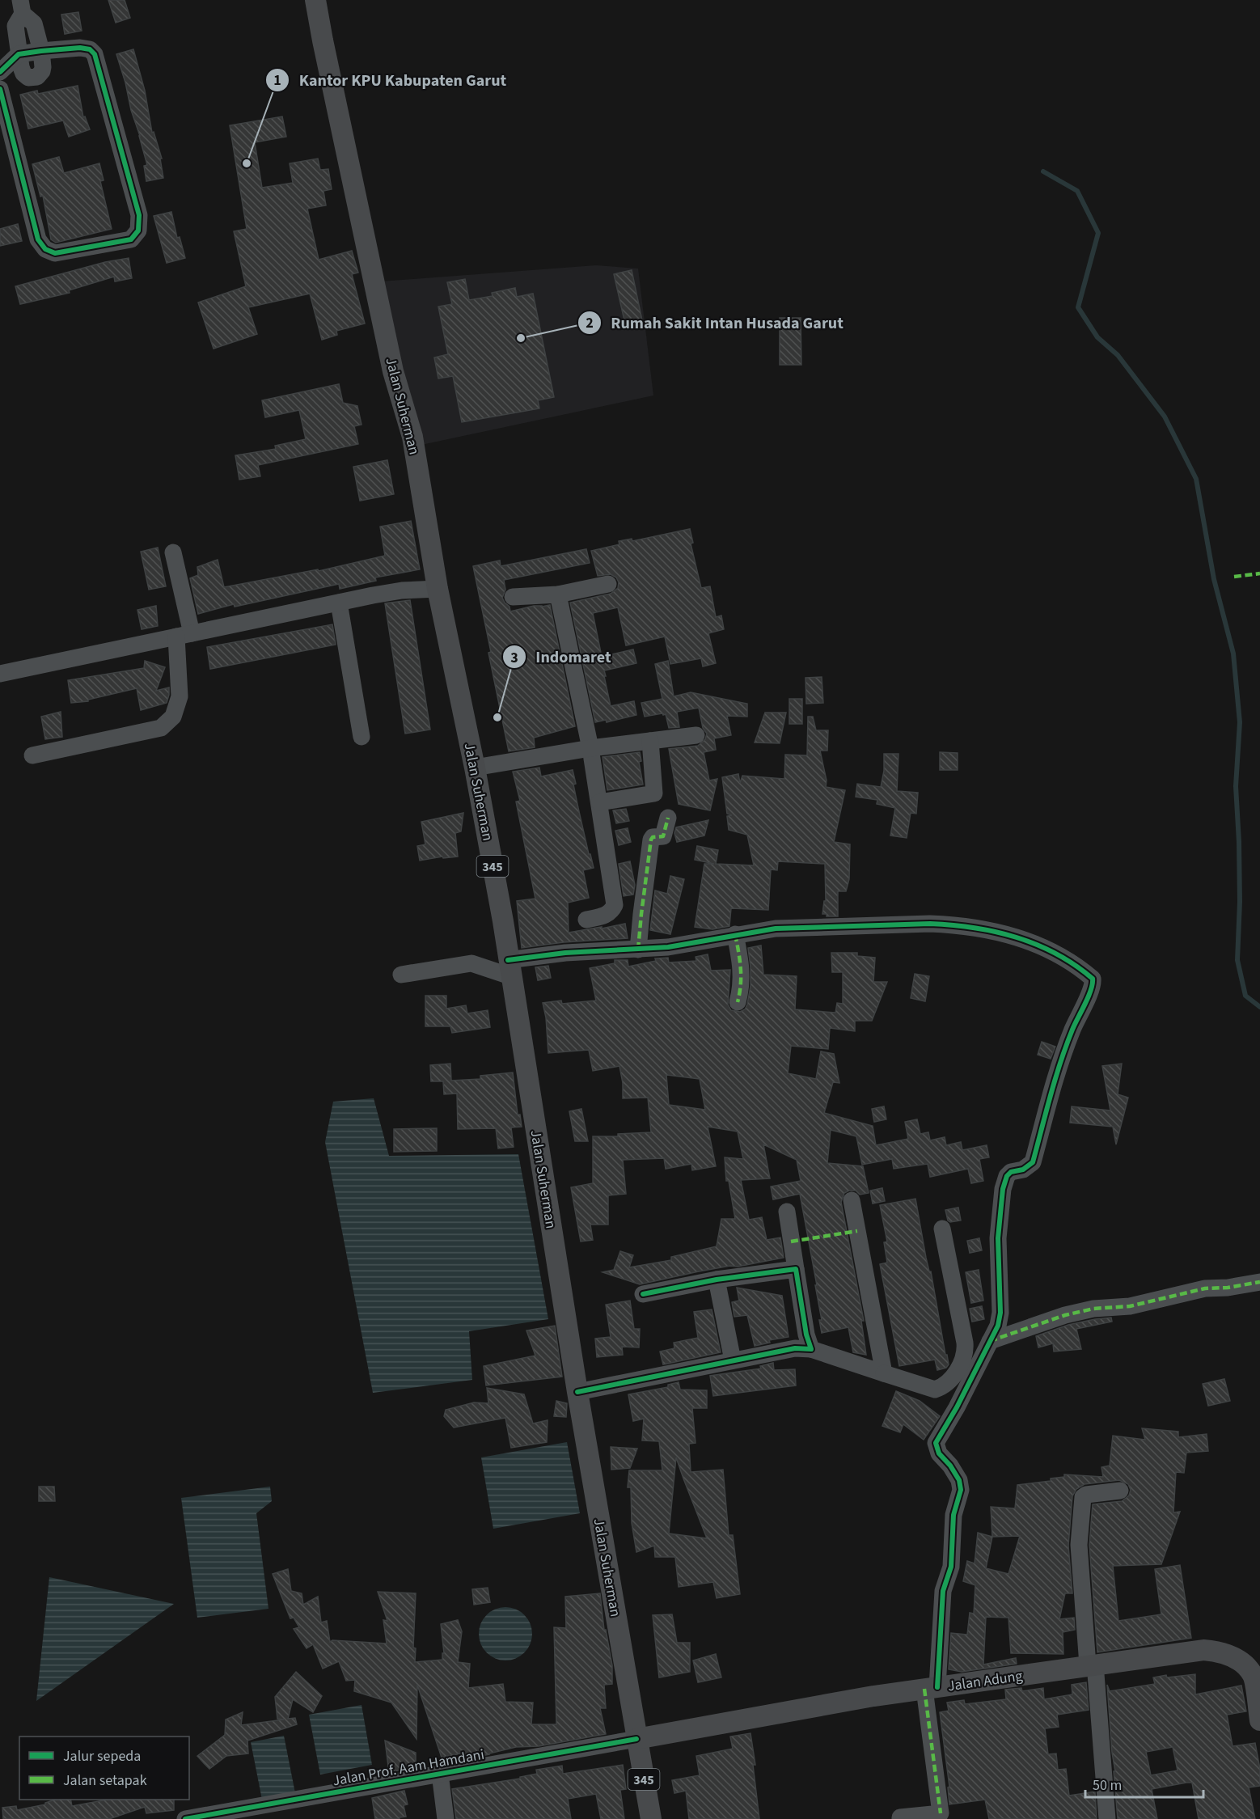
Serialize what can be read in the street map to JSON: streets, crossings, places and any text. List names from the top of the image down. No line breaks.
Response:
{"streets":{"main road":["Jalan Suherman","345","Jalan Adung"],"street":["Jalan Prof. Aam Hamdani"]},"crossings":[["Jalan Suherman","Jalan Adung"],["Jalan Suherman","Jalan Prof. Aam Hamdani"],["Jalan Adung","Jalan Prof. Aam Hamdani"]],"places":["Kantor KPU Kabupaten Garut","Rumah Sakit Intan Husada Garut","Indomaret"],"legend":["Jalur sepeda","Jalan setapak"],"scale_bar":"50 m"}
